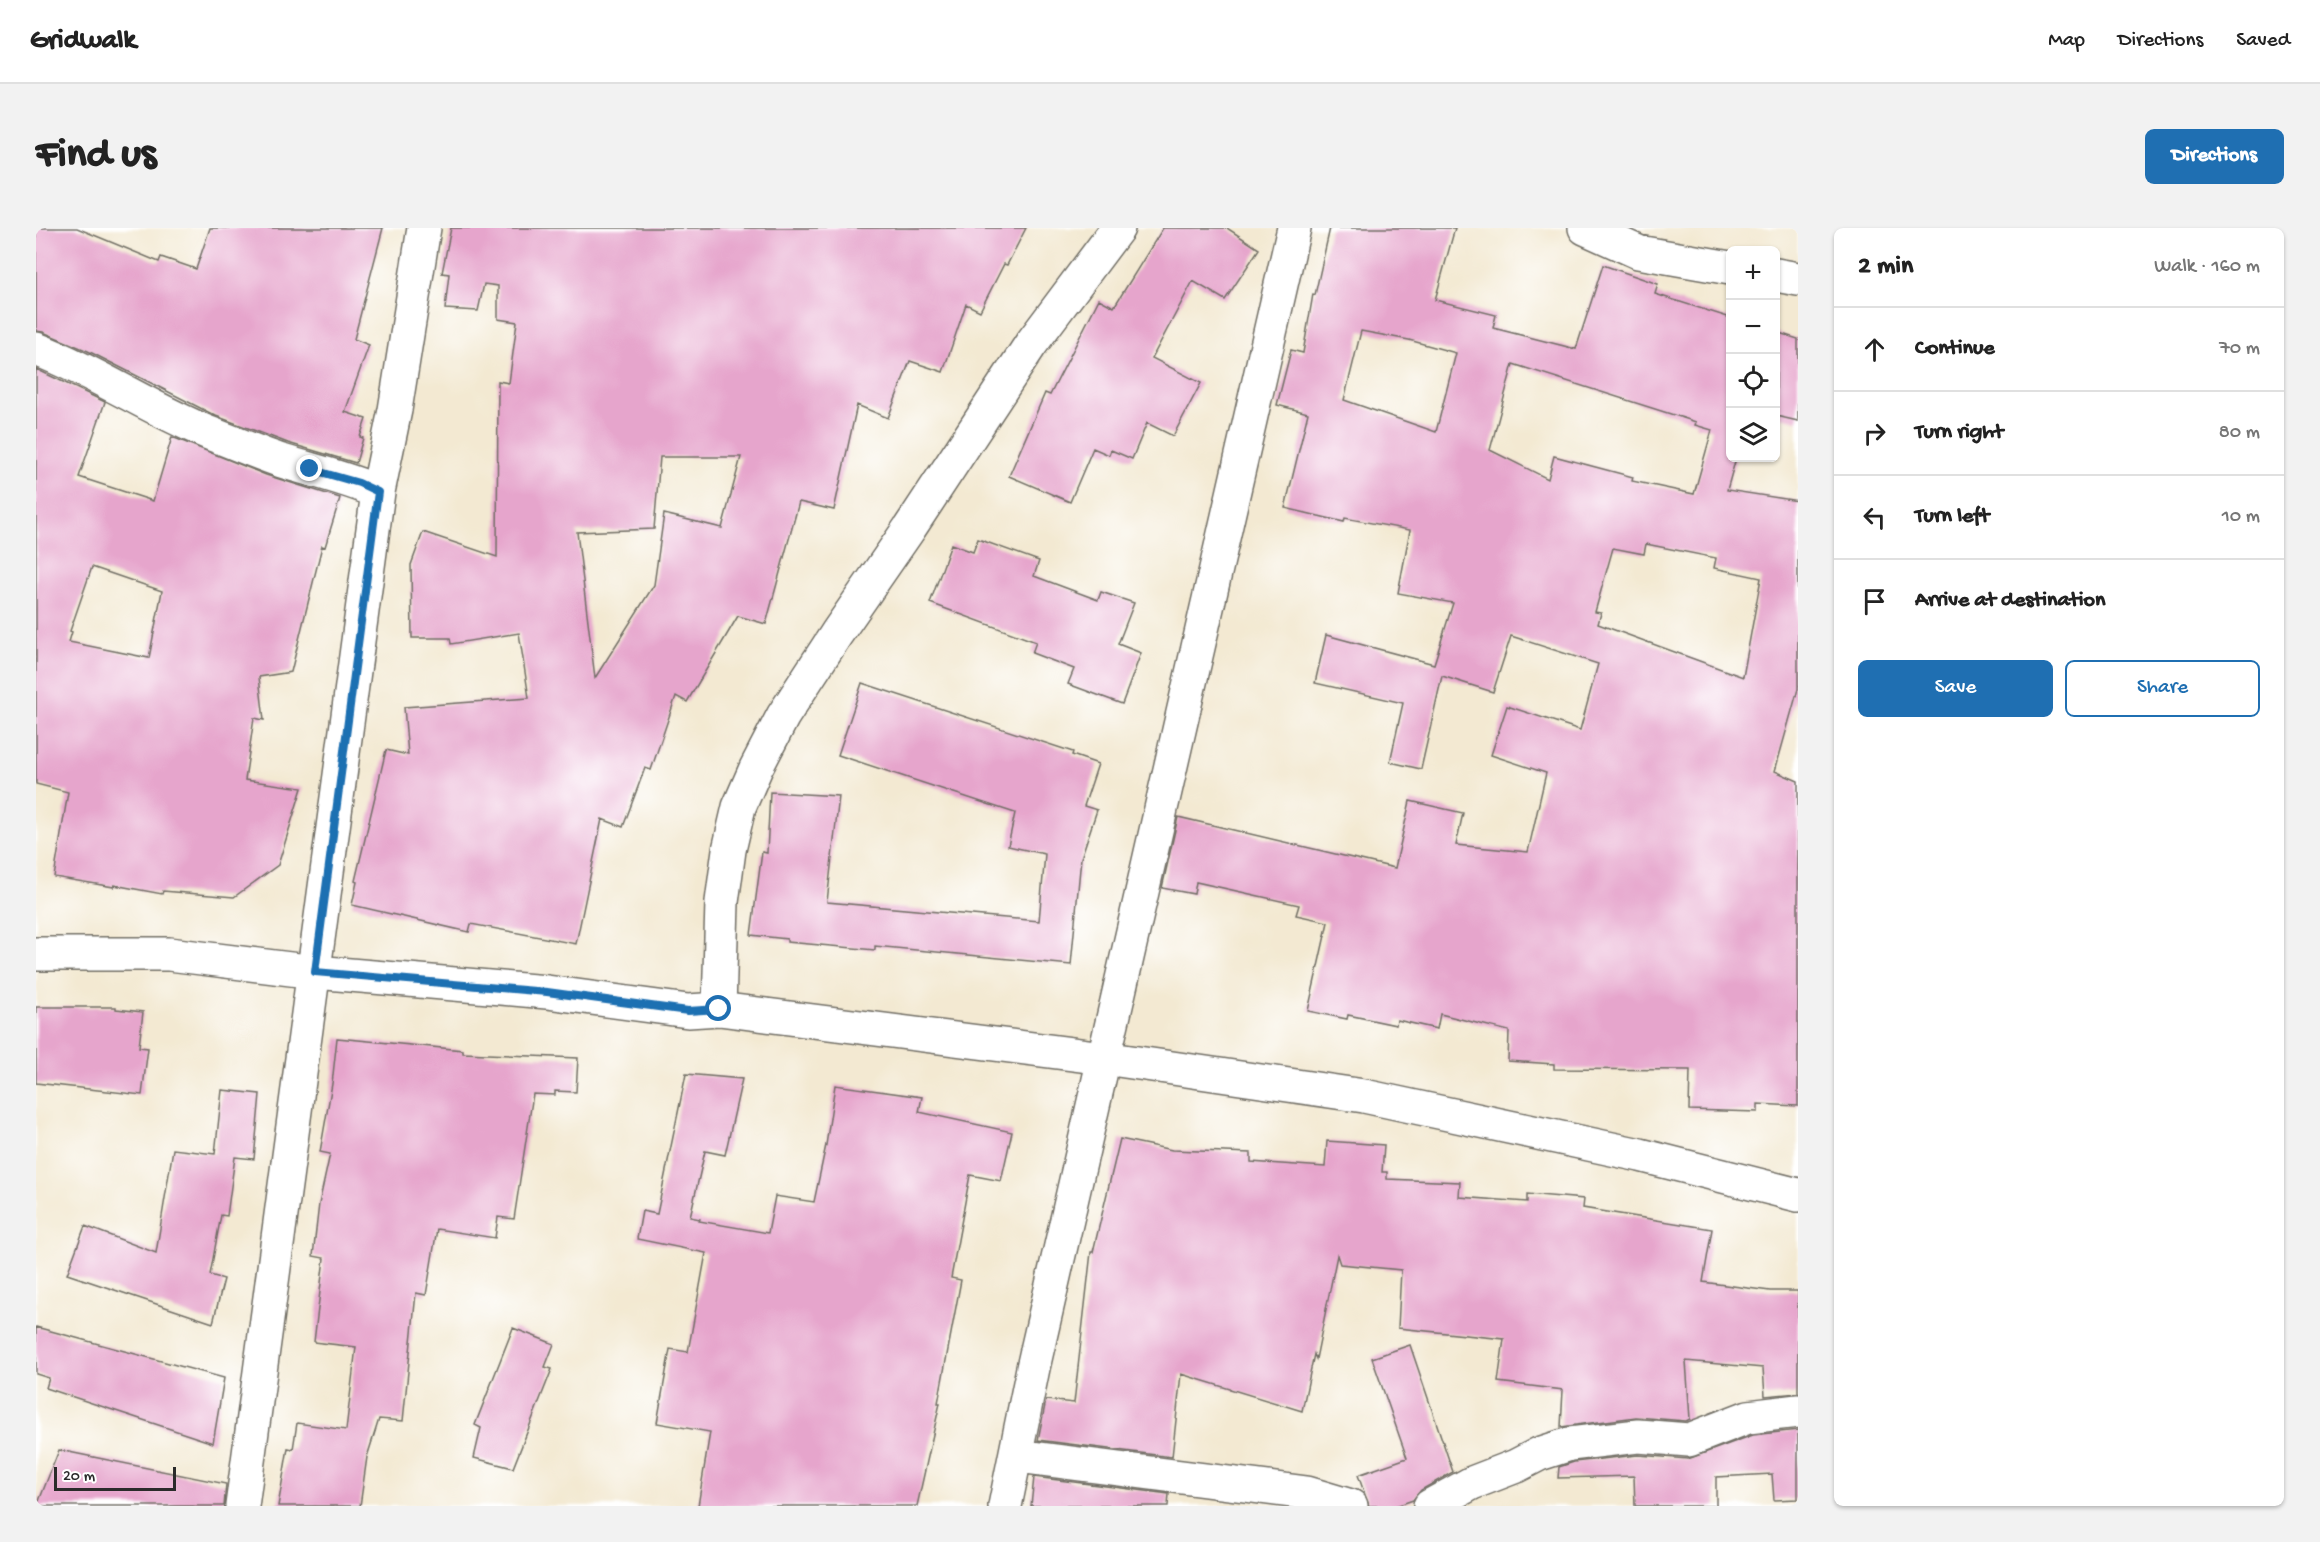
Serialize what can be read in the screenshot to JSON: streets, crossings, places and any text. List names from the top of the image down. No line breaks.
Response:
{"scale_bar":"20 m","page":{"header":"Gridwalk","nav":["Map","Directions","Saved"],"buttons":["Directions",["Save","Share"]],"title":"Find us","heading":["2 min","Walk · 160 m"],"map_buttons":["+","−"],"list":[["Continue","70 m"],["Turn right","80 m"],["Turn left","10 m"],"Arrive at destination"],"scale":"20 m"}}
